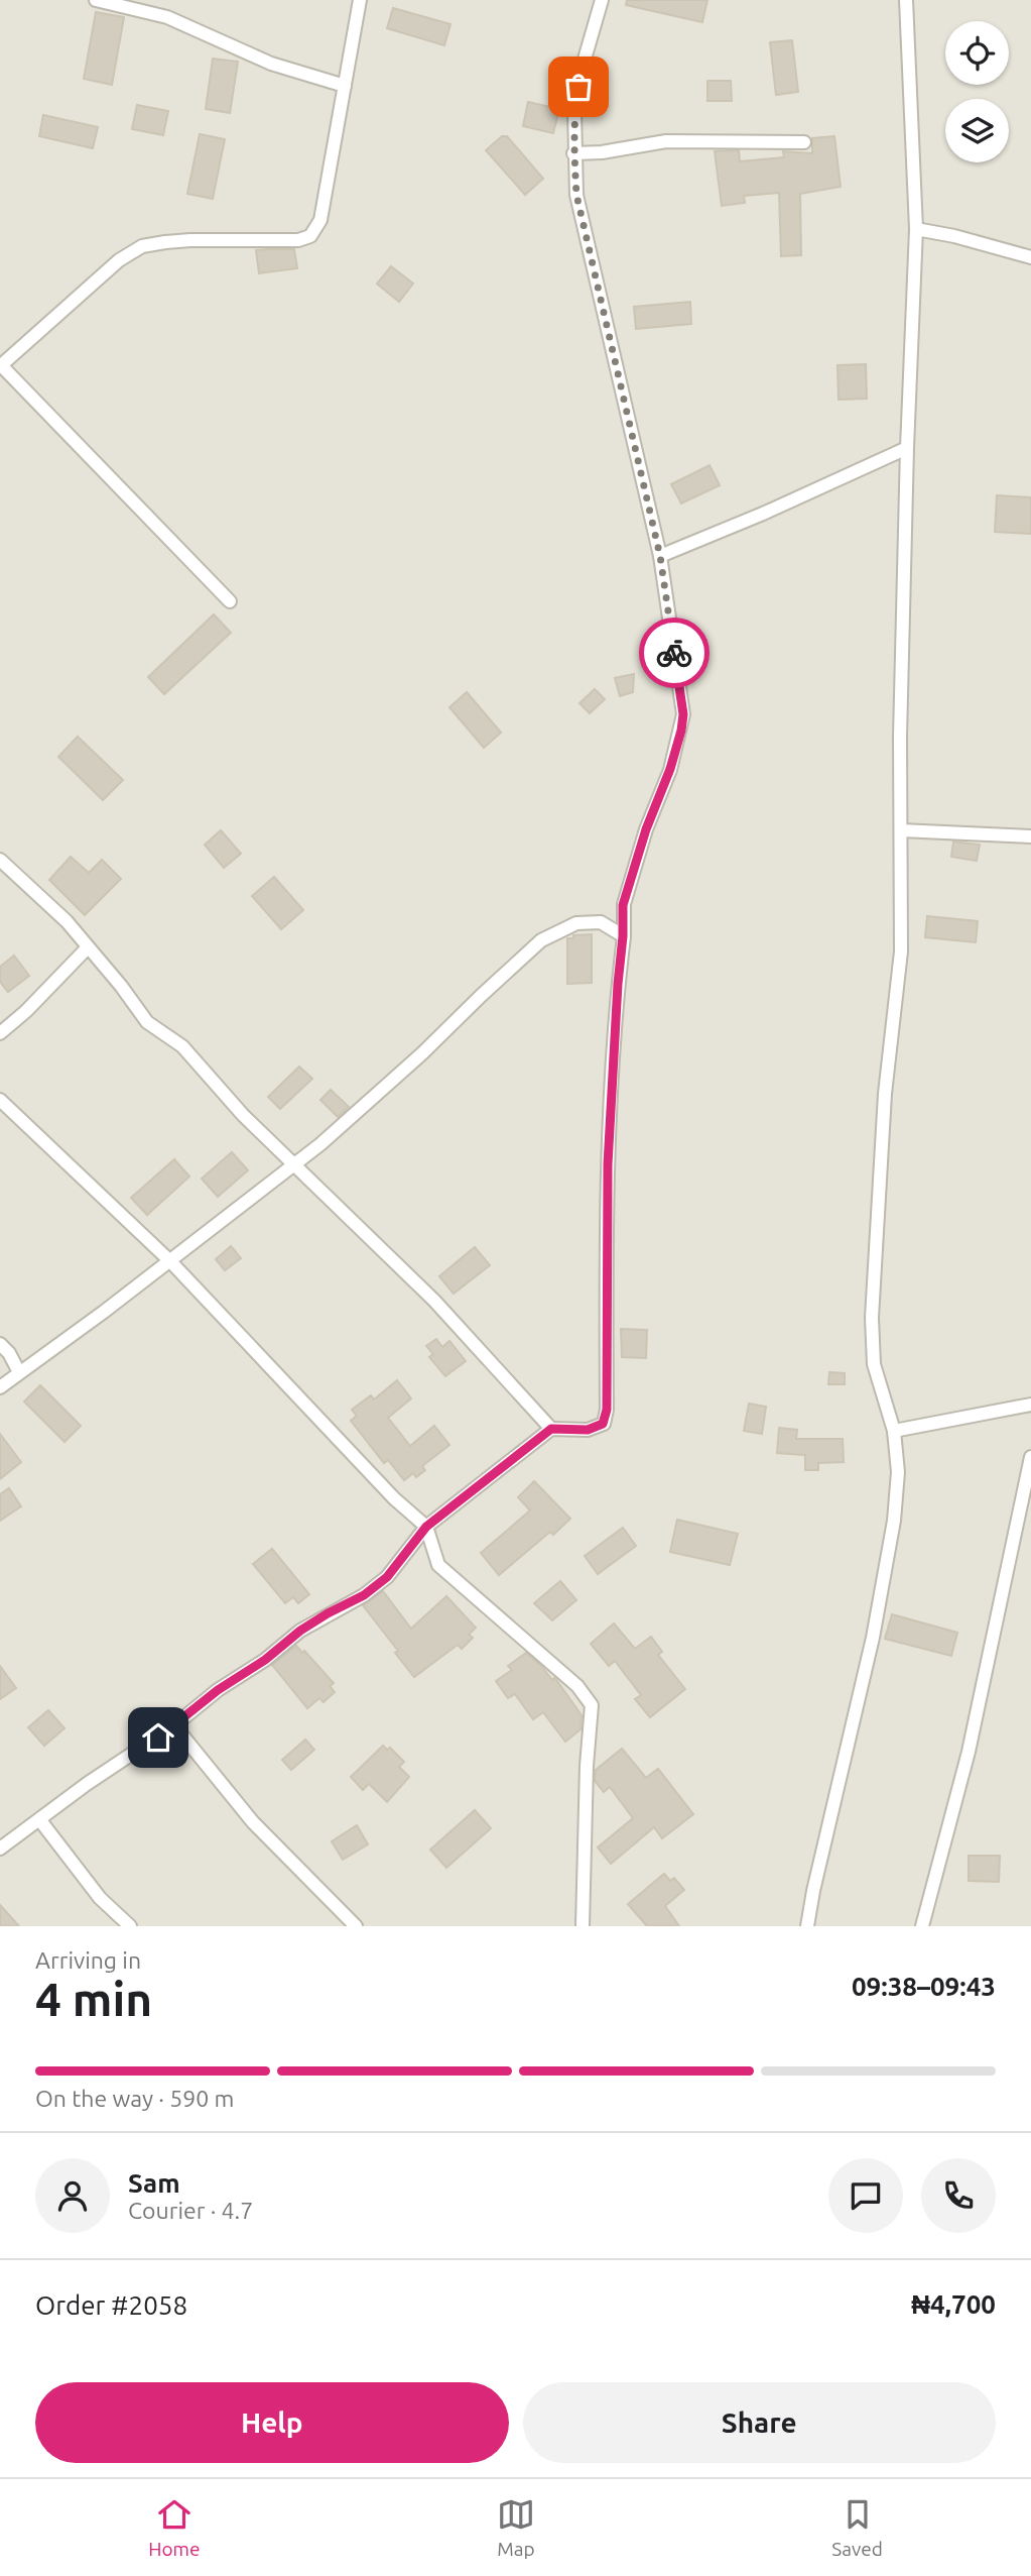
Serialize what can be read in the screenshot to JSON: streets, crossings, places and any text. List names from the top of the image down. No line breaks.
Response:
{"page":{"heading":["4 min","Arriving in","09:38–09:43"],"panel":["Sam","Courier · 4.7","Order #2058","₦4,700"],"bar":"On the way · 590 m","buttons":["Help","Share"],"tabs":["Home","Map","Saved"]}}
